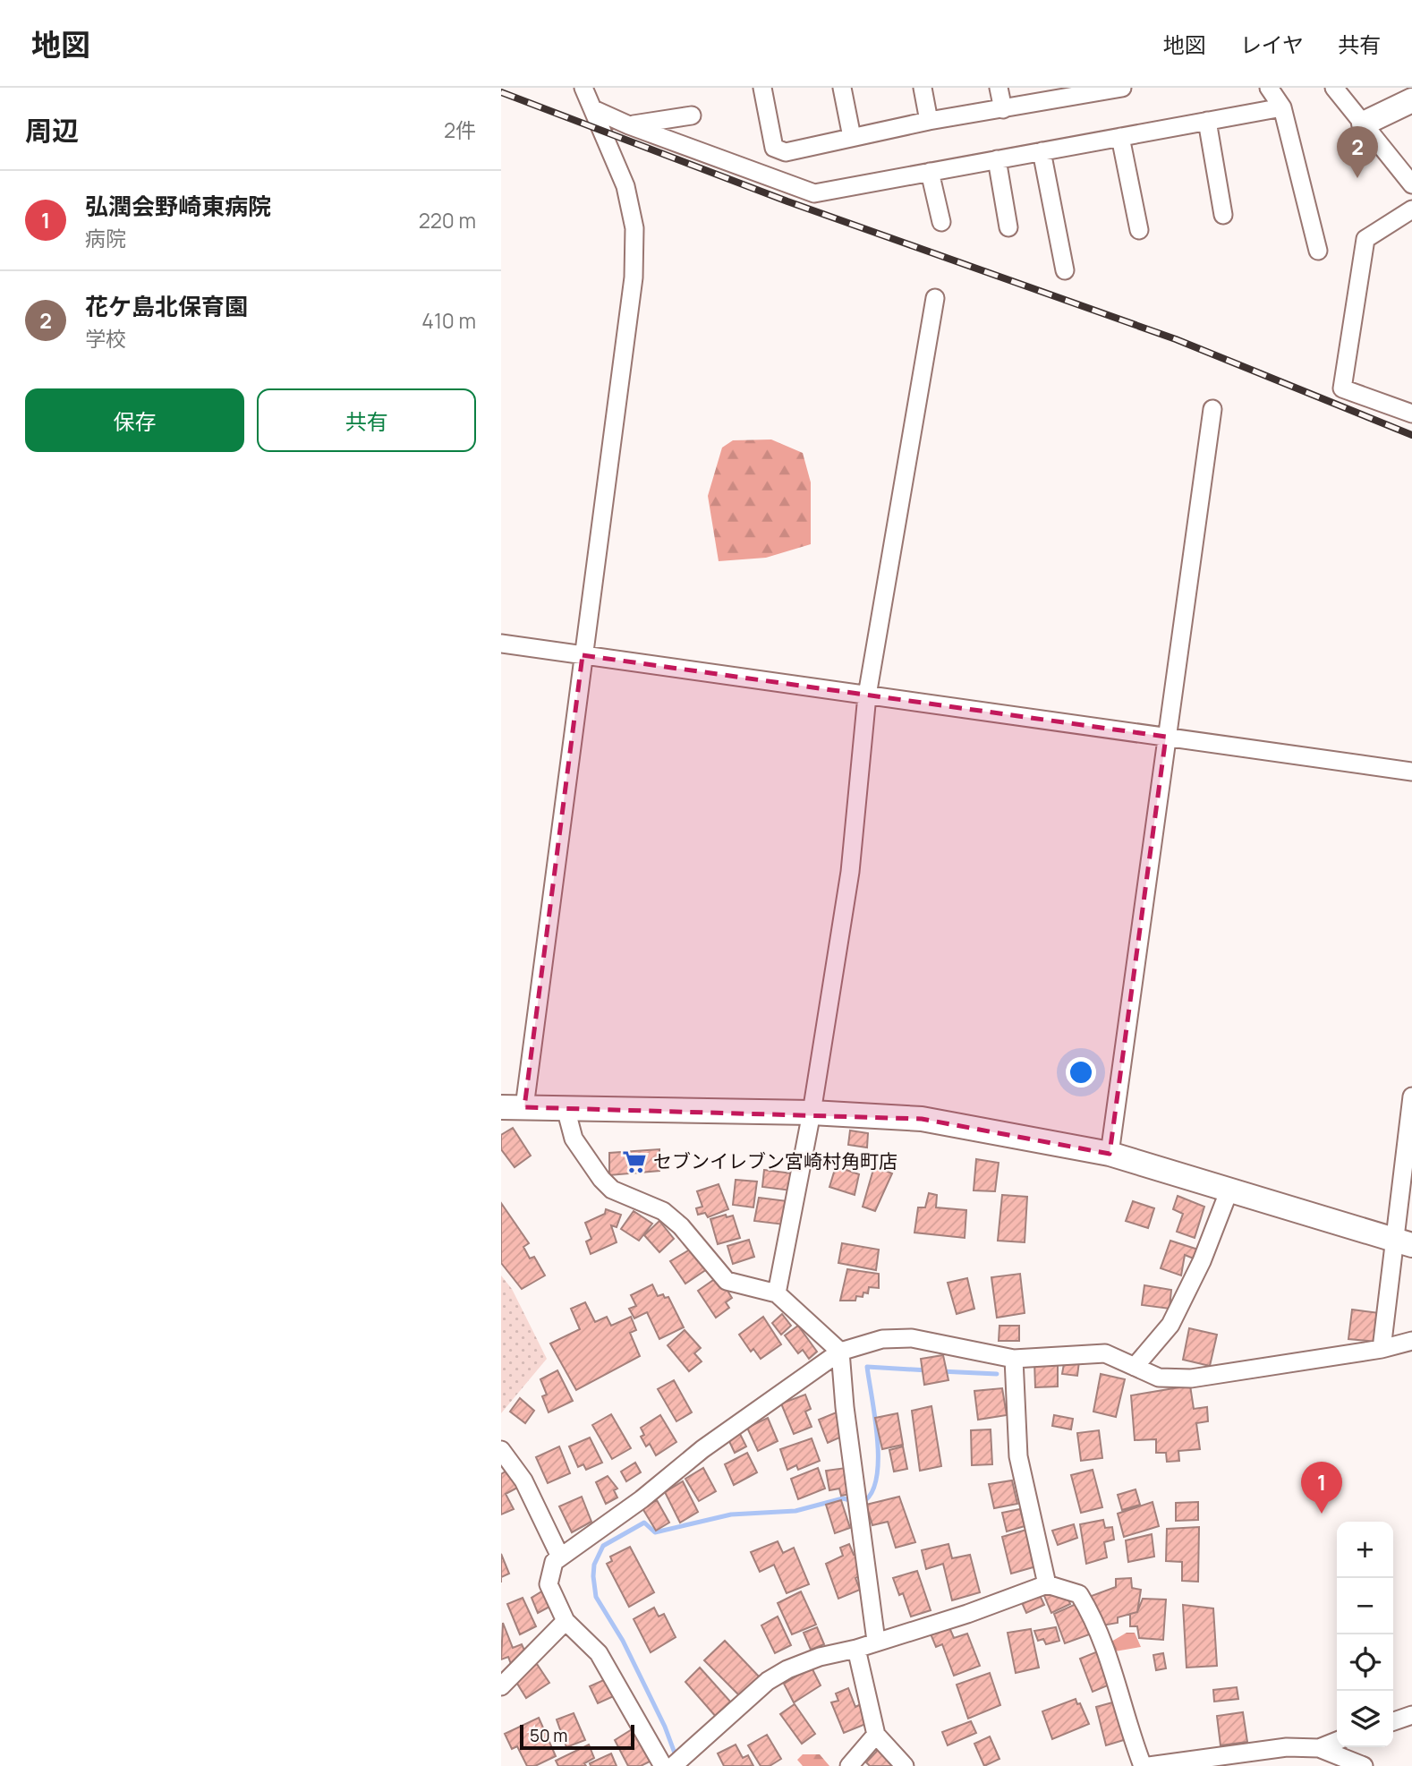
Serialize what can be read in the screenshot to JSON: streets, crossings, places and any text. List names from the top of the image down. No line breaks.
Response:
{"places":{"supermarket":["セブンイレブン宮崎村角町店"]},"scale_bar":"50 m","page":{"header":"地図","nav":["地図","レイヤ","共有"],"heading":["周辺","2件"],"pins":["2","1"],"list":[{"mark":"1","name":"弘潤会野崎東病院","note":"病院","value":"220 m"},{"mark":"2","name":"花ケ島北保育園","note":"学校","value":"410 m"}],"buttons":["保存","共有"],"map_buttons":["+","−"],"scale":"50 m"}}
